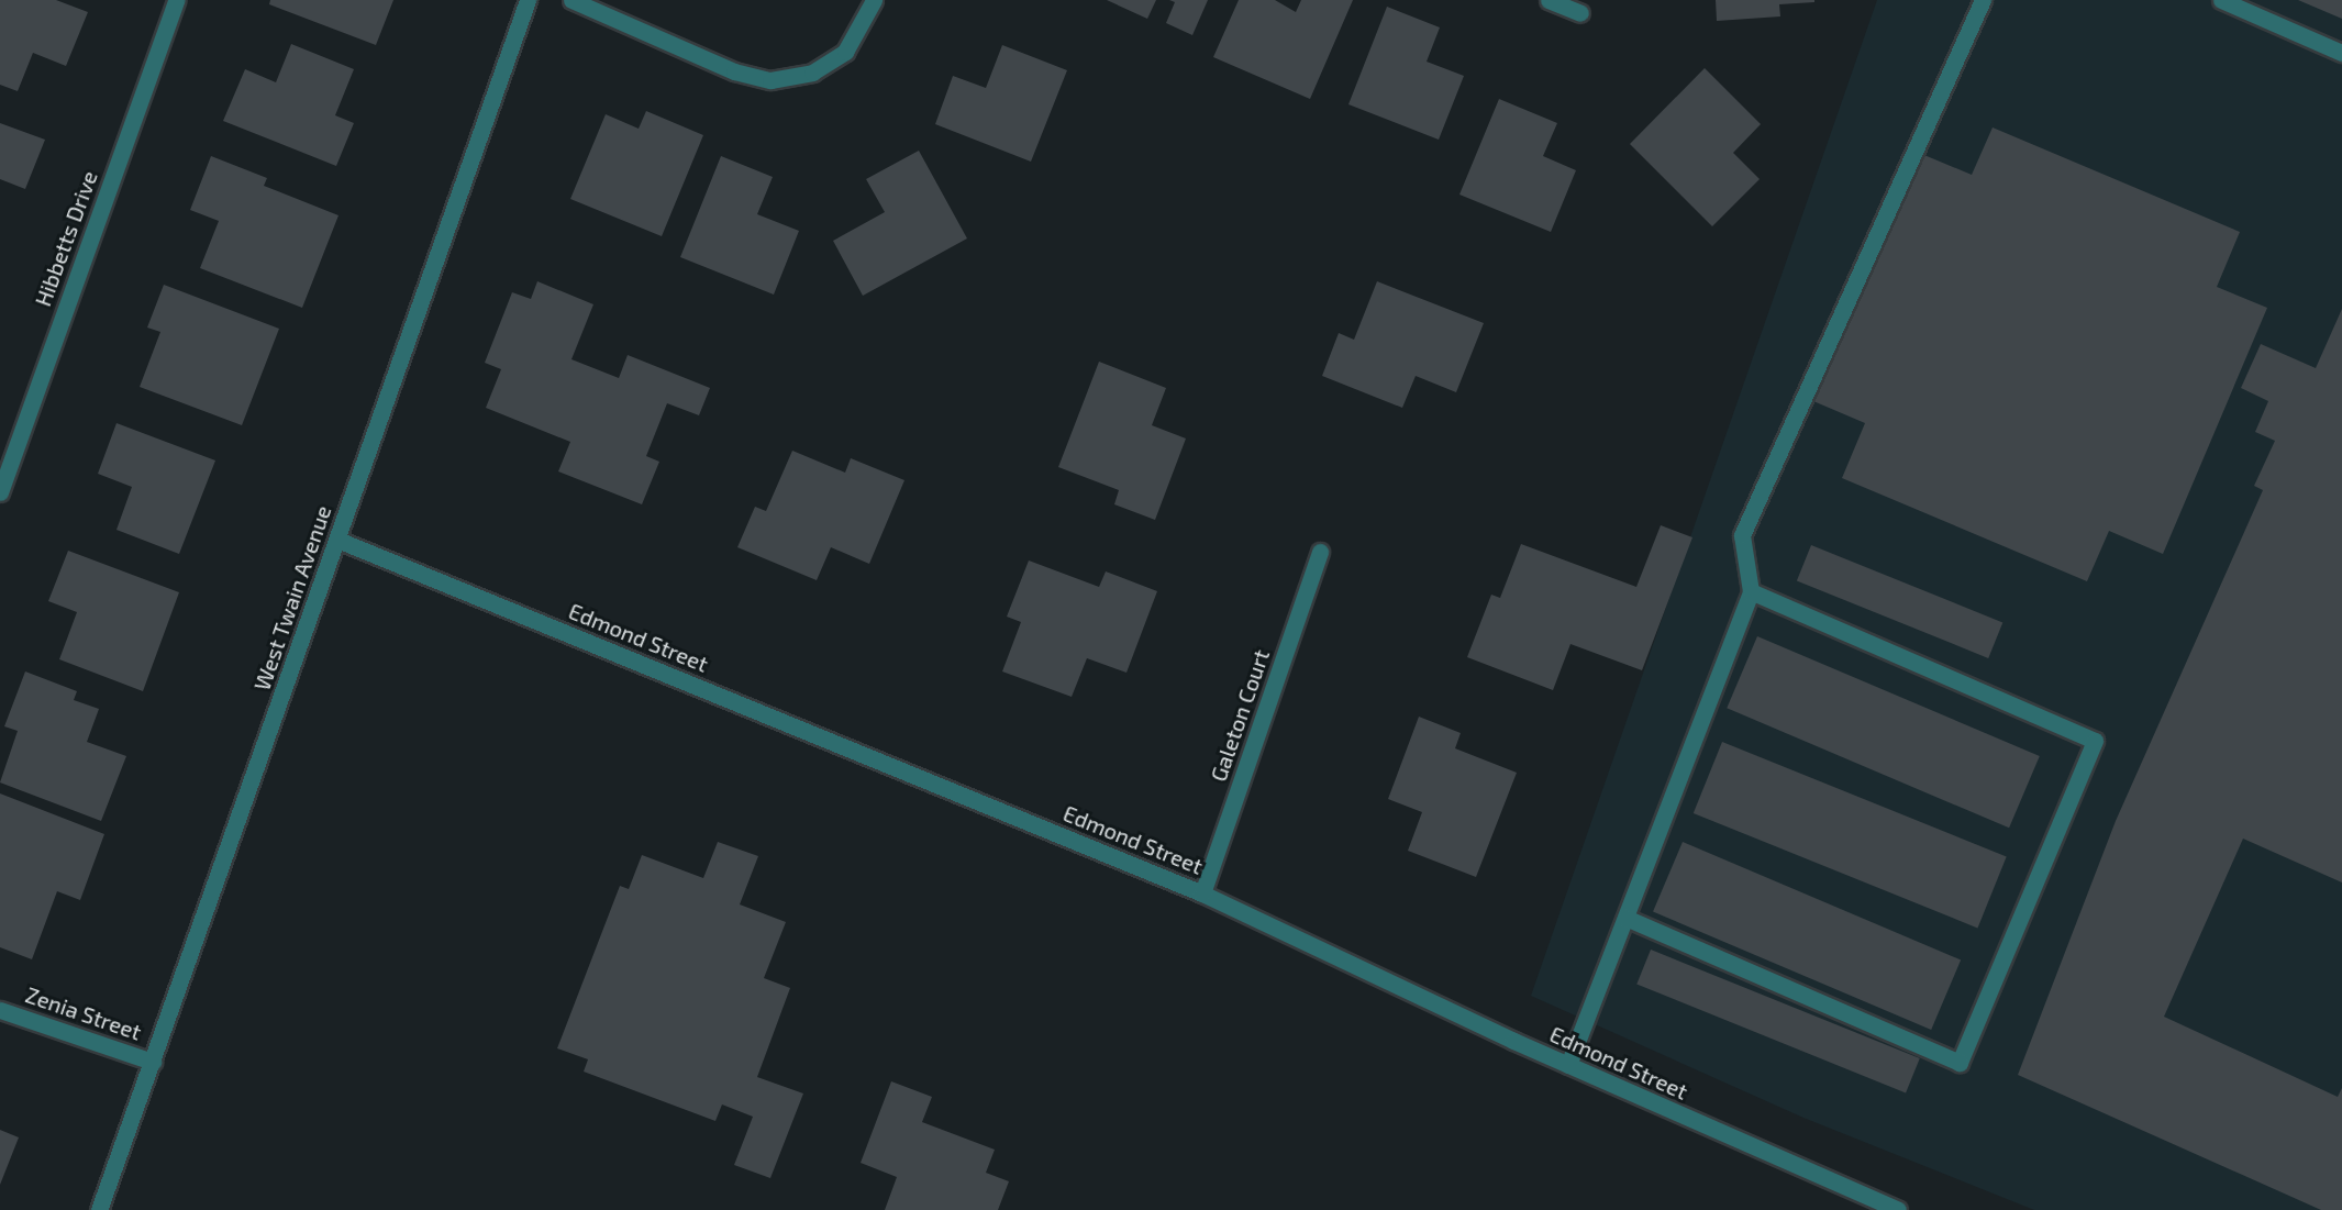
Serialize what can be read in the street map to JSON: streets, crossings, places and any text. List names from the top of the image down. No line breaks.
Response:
{"streets":{"street":["Hibbetts Drive","West Twain Avenue","Edmond Street","Galeton Court","Zenia Street"]},"crossings":[["West Twain Avenue","Edmond Street"],["West Twain Avenue","Zenia Street"],["Edmond Street","Galeton Court"]]}
